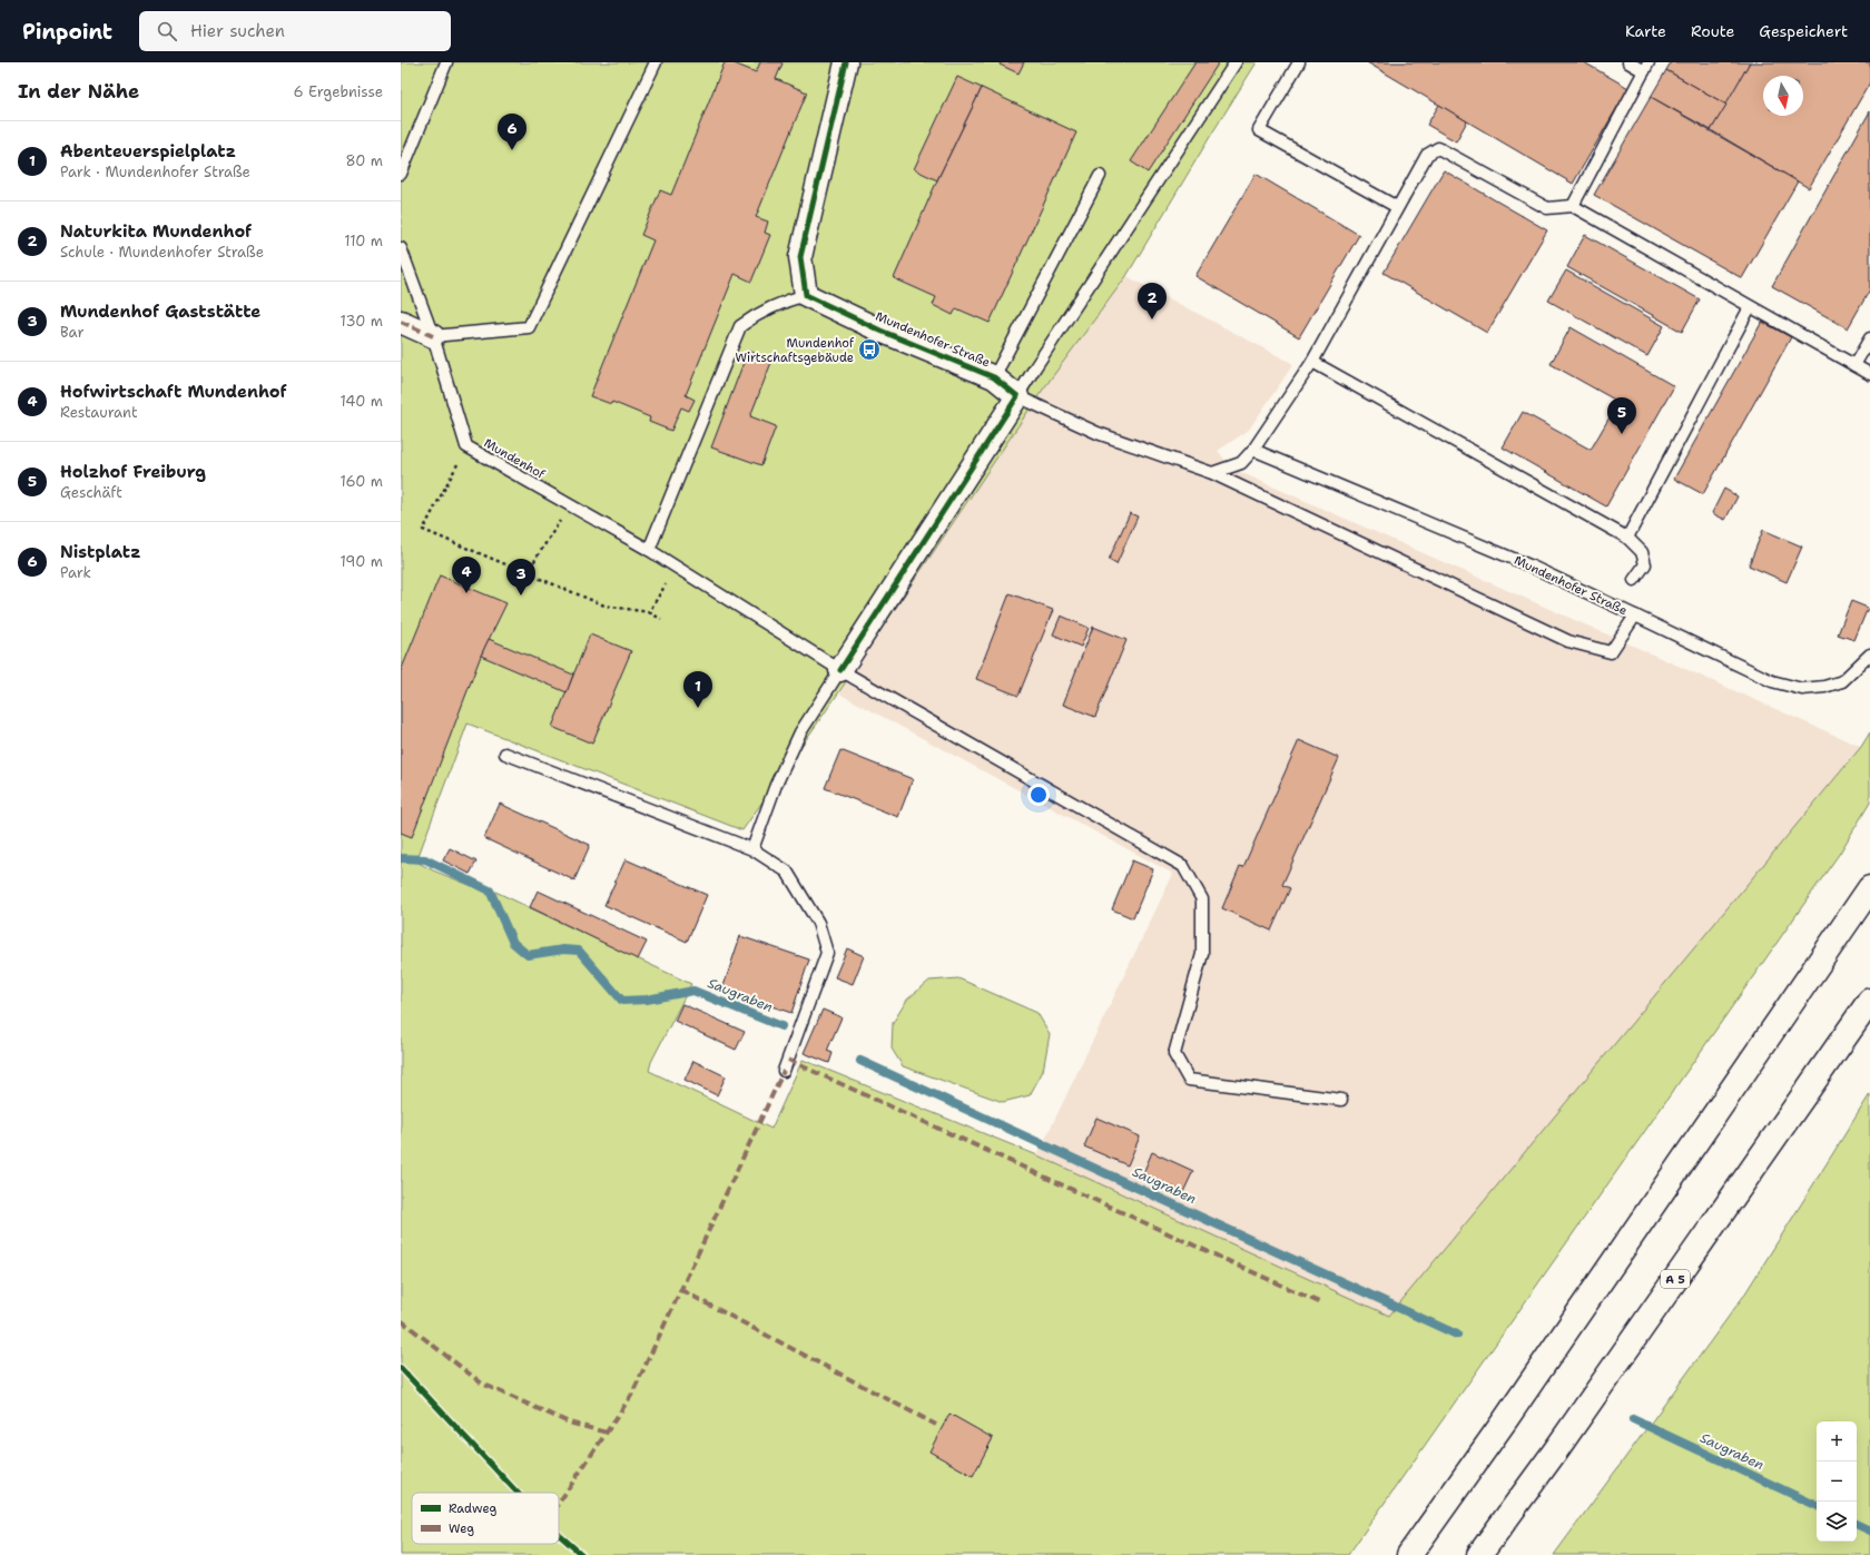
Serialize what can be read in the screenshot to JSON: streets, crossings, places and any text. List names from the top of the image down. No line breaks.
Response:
{"streets":{"highway":["A 5"],"street":["Mundenhofer Straße"],"lane":["Mundenhof"]},"water":["Saugraben"],"places":{"bus stop":["Mundenhof Wirtschaftsgebäude"]},"legend":["Radweg","Weg"],"north":"bottom","page":{"header":"Pinpoint","search":"Hier suchen","nav":["Karte","Route","Gespeichert"],"heading":["In der Nähe","6 Ergebnisse"],"pins":["6","2","5","4","3","1"],"list":[{"mark":"1","name":"Abenteuerspielplatz","note":"Park · Mundenhofer Straße","value":"80 m"},{"mark":"2","name":"Naturkita Mundenhof","note":"Schule · Mundenhofer Straße","value":"110 m"},{"mark":"3","name":"Mundenhof Gaststätte","note":"Bar","value":"130 m"},{"mark":"4","name":"Hofwirtschaft Mundenhof","note":"Restaurant","value":"140 m"},{"mark":"5","name":"Holzhof Freiburg","note":"Geschäft","value":"160 m"},{"mark":"6","name":"Nistplatz","note":"Park","value":"190 m"}],"map_buttons":["+","−"]}}
